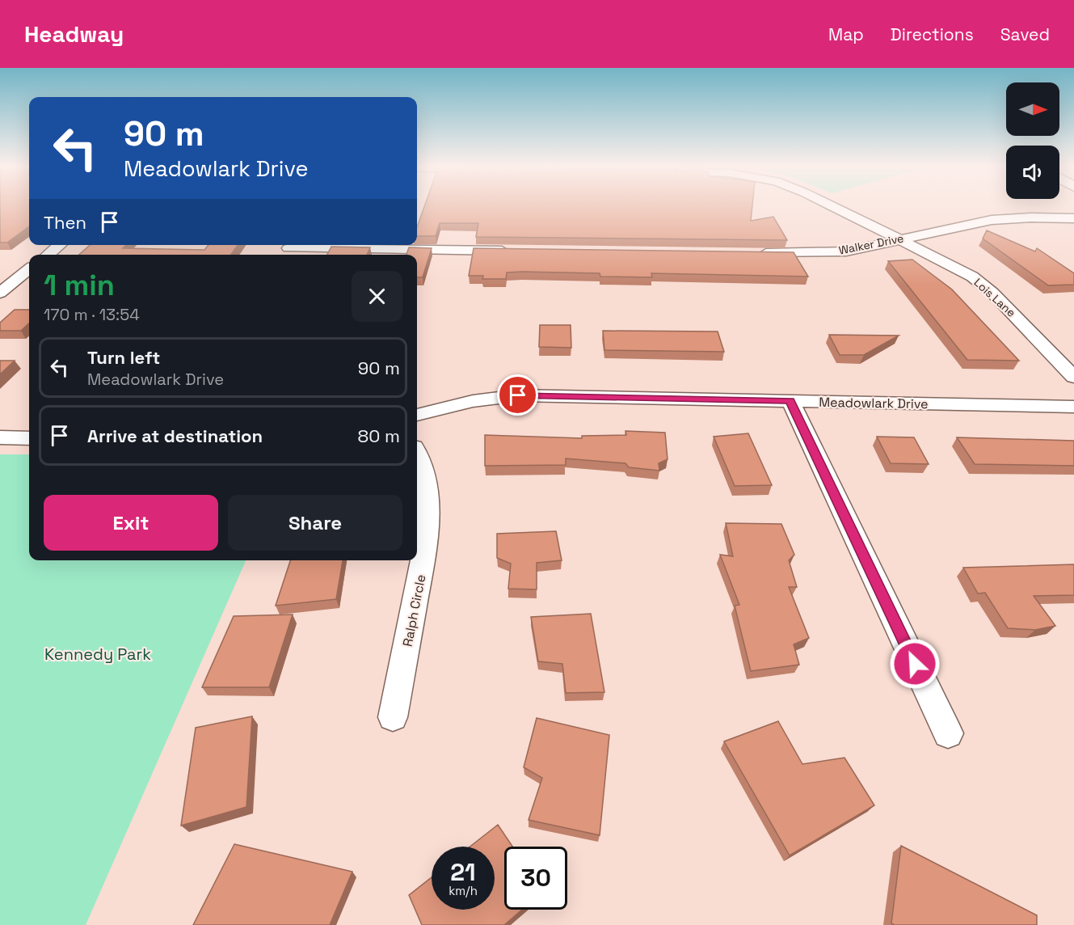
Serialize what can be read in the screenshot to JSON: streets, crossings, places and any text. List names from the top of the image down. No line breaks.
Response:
{"streets":{"street":["Walker Drive","Lois Lane","Meadowlark Drive","Ralph Circle"]},"crossings":[["Walker Drive","Lois Lane"]],"parks":["Kennedy Park"],"north":"right","page":{"header":"Headway","nav":["Map","Directions","Saved"],"turn":["90 m","Meadowlark Drive"],"then":"Then","heading":["1 min","170 m · 13:54"],"list":[{"name":"Turn left","note":"Meadowlark Drive","value":"90 m"},{"name":"Arrive at destination","value":"80 m"}],"buttons":["Exit","Share"],"speed":"21 km/h","limit":"30"}}
